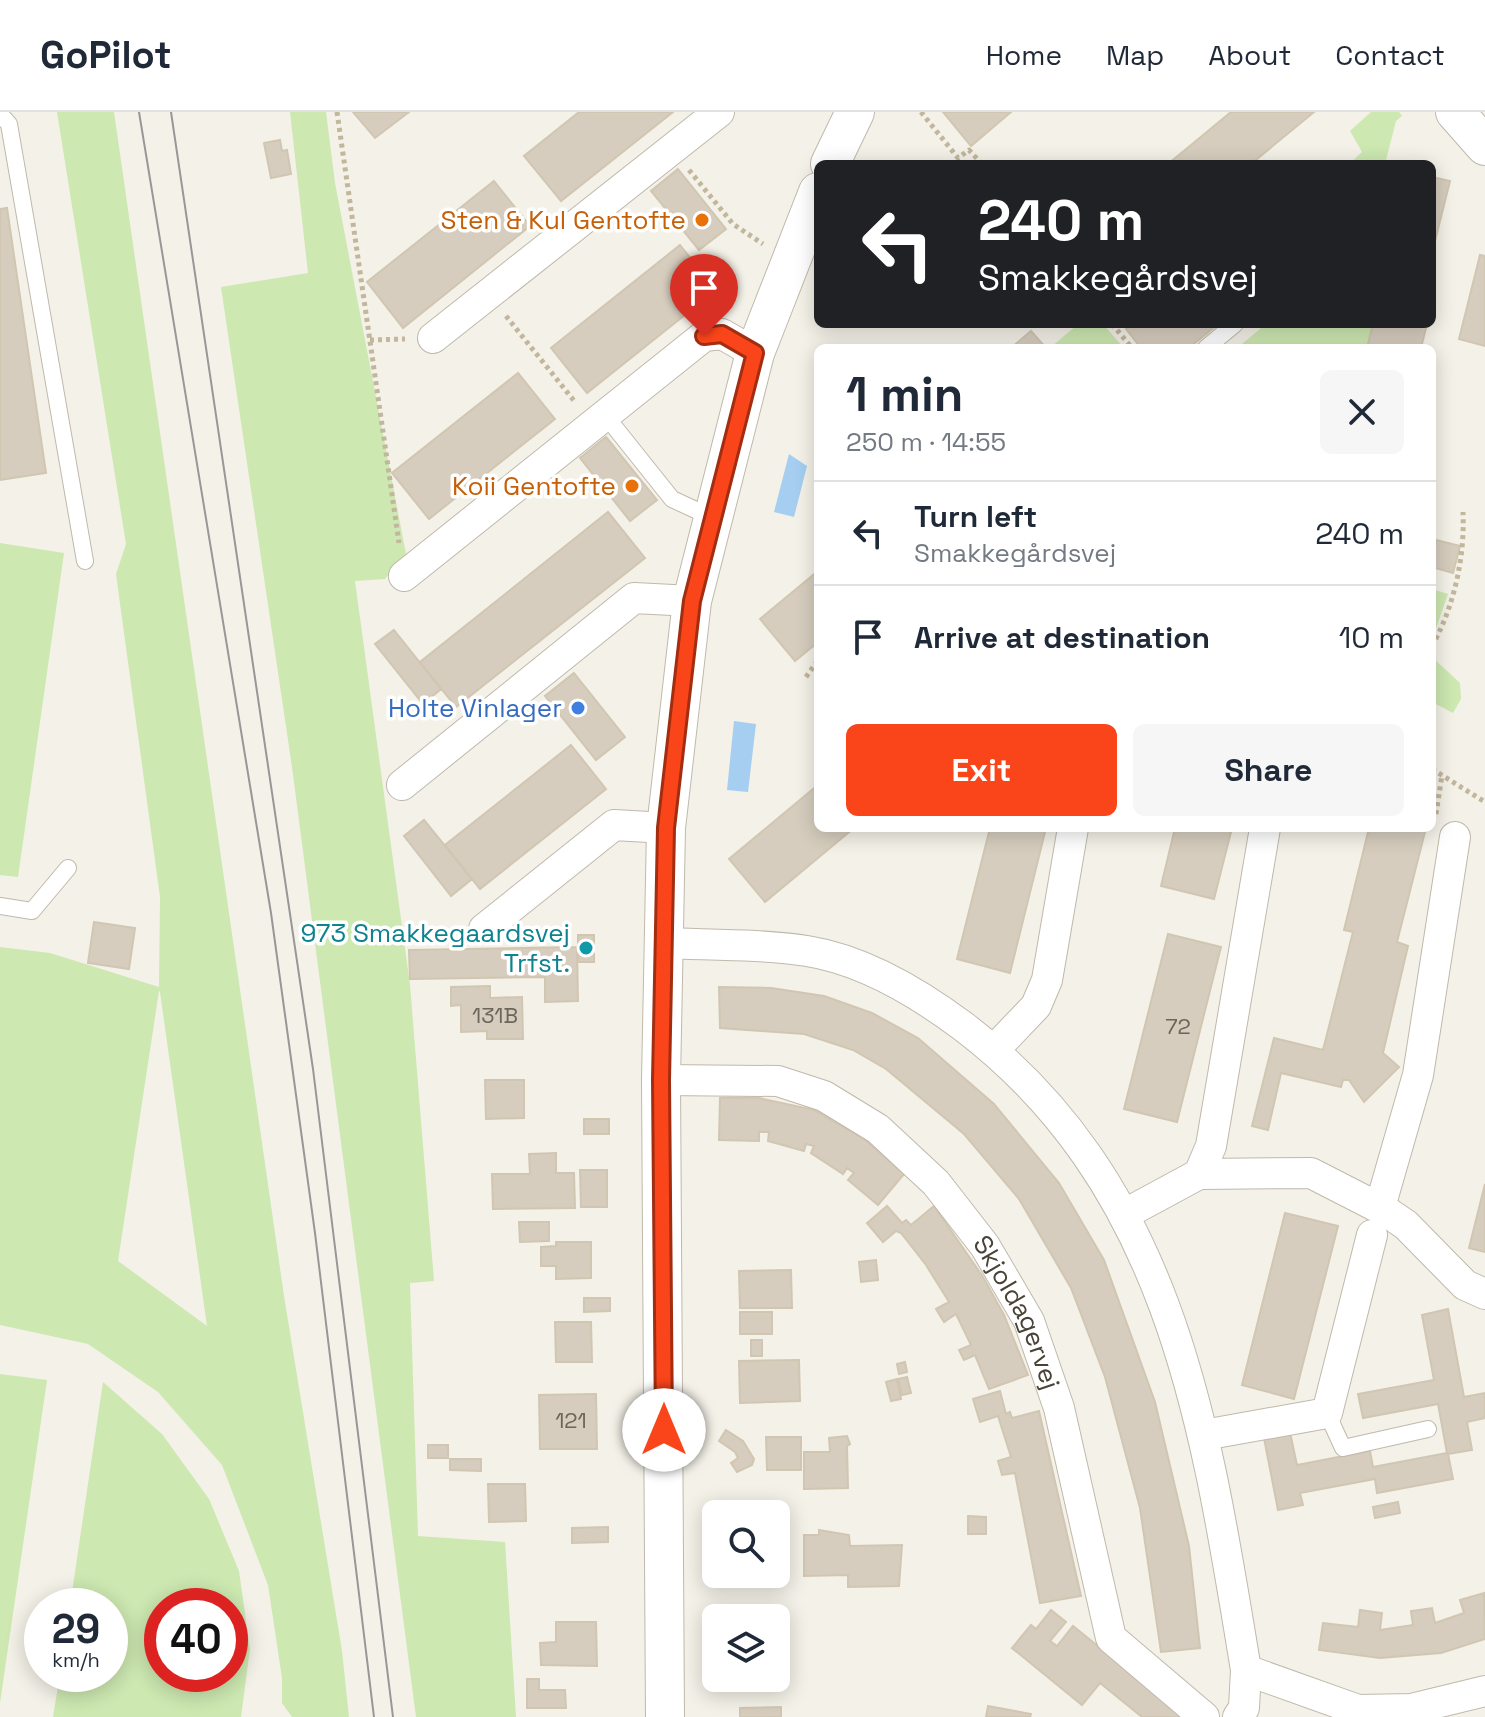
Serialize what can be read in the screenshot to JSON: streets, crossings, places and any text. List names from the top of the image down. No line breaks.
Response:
{"streets":{"street":["Skjoldagervej"]},"places":["Sten & Kul Gentofte","Koii Gentofte","Holte Vinlager","973 Smakkegaardsvej Trfst."],"house_numbers":["131B","72","121"],"page":{"header":"GoPilot","nav":["Home","Map","About","Contact"],"turn":["240 m","Smakkegårdsvej"],"heading":["1 min","250 m · 14:55"],"list":[{"name":"Turn left","note":"Smakkegårdsvej","value":"240 m"},{"name":"Arrive at destination","value":"10 m"}],"buttons":["Exit","Share"],"speed":"29 km/h","limit":"40"}}
